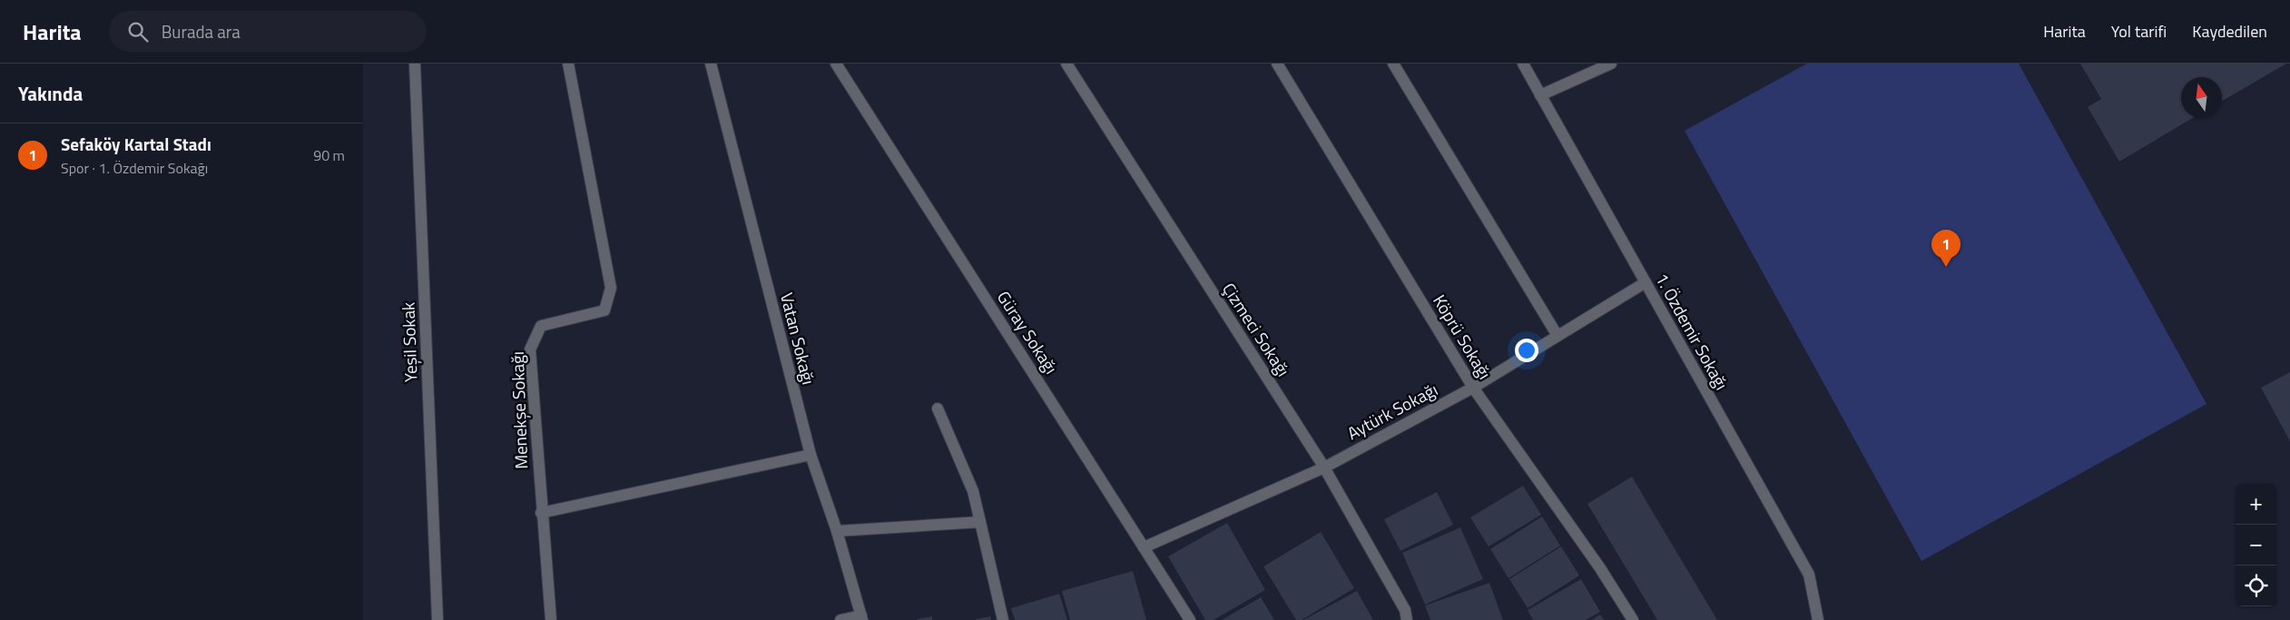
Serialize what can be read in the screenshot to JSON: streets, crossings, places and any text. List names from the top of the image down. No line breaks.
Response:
{"streets":{"street":["Çizmeci Sokağı","1. Özdemir Sokağı","Güray Sokağı","Köprü Sokağı","Vatan Sokağı","Yeşil Sokak","Menekşe Sokağı","Aytürk Sokağı"]},"crossings":[["Çizmeci Sokağı","Aytürk Sokağı"],["1. Özdemir Sokağı","Aytürk Sokağı"],["Güray Sokağı","Aytürk Sokağı"],["Köprü Sokağı","Aytürk Sokağı"]],"north":"top","page":{"header":"Harita","search":"Burada ara","nav":["Harita","Yol tarifi","Kaydedilen"],"heading":"Yakında","list":[{"mark":"1","name":"Sefaköy Kartal Stadı","note":"Spor · 1. Özdemir Sokağı","value":"90 m"}],"pins":"1","map_buttons":["+","−"]}}
